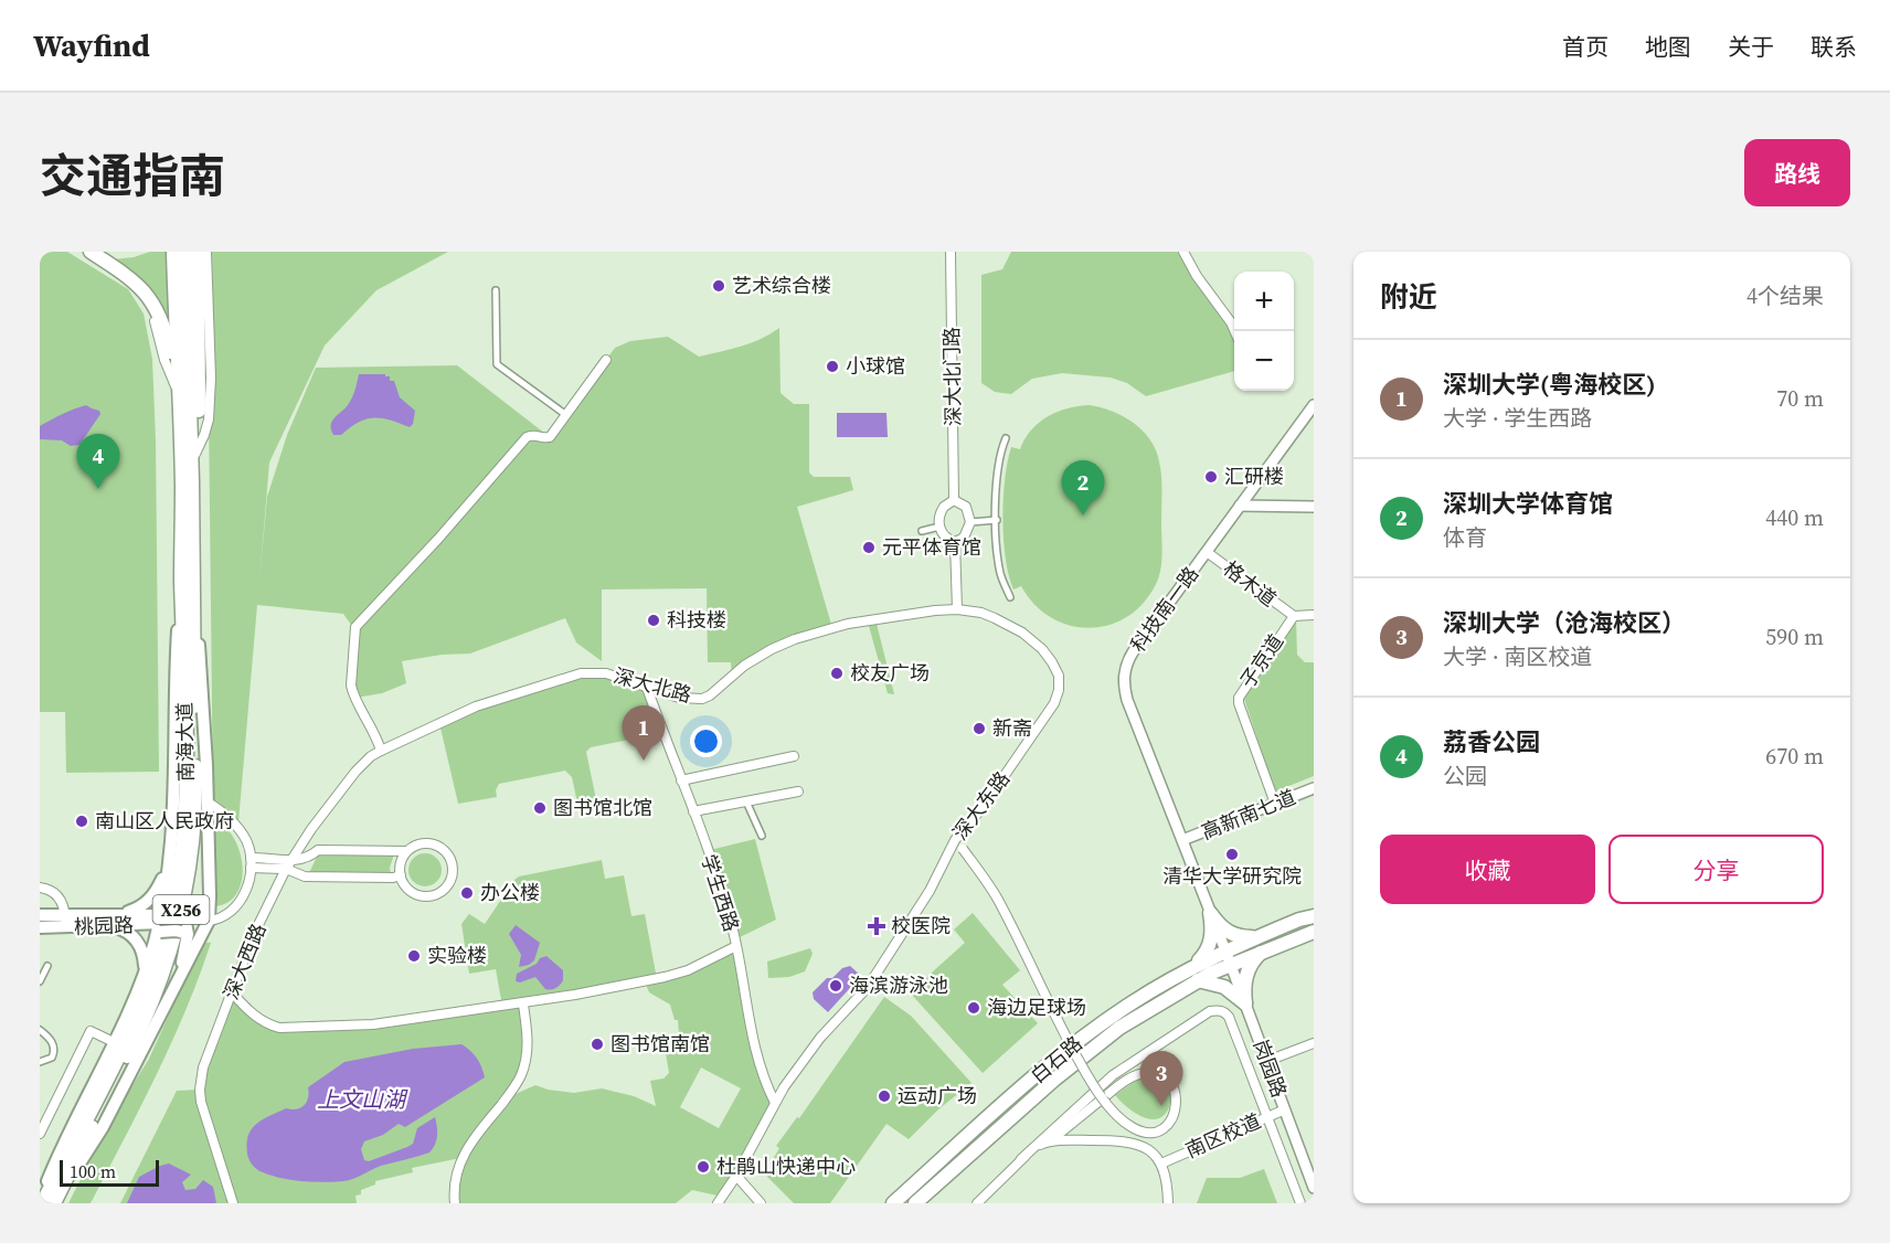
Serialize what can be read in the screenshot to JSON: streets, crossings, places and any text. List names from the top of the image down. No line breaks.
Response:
{"streets":{"main road":["南海大道","X256","桃园路","白石路"],"street":["深大北门路","格木道","科技南一路","子京道","深大北路","深大东路","高新南七道","学生西路","深大西路","岗园路","南区校道"]},"crossings":[["格木道","科技南一路"],["格木道","子京道"],["科技南一路","高新南七道"],["科技南一路","白石路"],["科技南一路","岗园路"],["子京道","高新南七道"],["深大北路","深大东路"],["深大北路","学生西路"],["深大北路","深大西路"],["深大东路","学生西路"],["白石路","岗园路"],["岗园路","南区校道"]],"water":["上文山湖"],"places":{"other":["艺术综合楼","小球馆","汇研楼","元平体育馆","科技楼","校友广场","新斋","图书馆北馆","南山区人民政府","清华大学研究院","办公楼","实验楼","海滨游泳池","海边足球场","图书馆南馆","运动广场","杜鹃山快递中心"],"health":["校医院"]},"scale_bar":"100 m","page":{"header":"Wayfind","nav":["首页","地图","关于","联系"],"title":"交通指南","buttons":["路线",["收藏","分享"]],"heading":["附近","4个结果"],"map_buttons":["+","−"],"list":[{"mark":"1","name":"深圳大学(粤海校区)","note":"大学 · 学生西路","value":"70 m"},{"mark":"2","name":"深圳大学体育馆","note":"体育","value":"440 m"},{"mark":"3","name":"深圳大学（沧海校区）","note":"大学 · 南区校道","value":"590 m"},{"mark":"4","name":"荔香公园","note":"公园","value":"670 m"}],"pins":["4","2","1","3"],"scale":"100 m"}}
